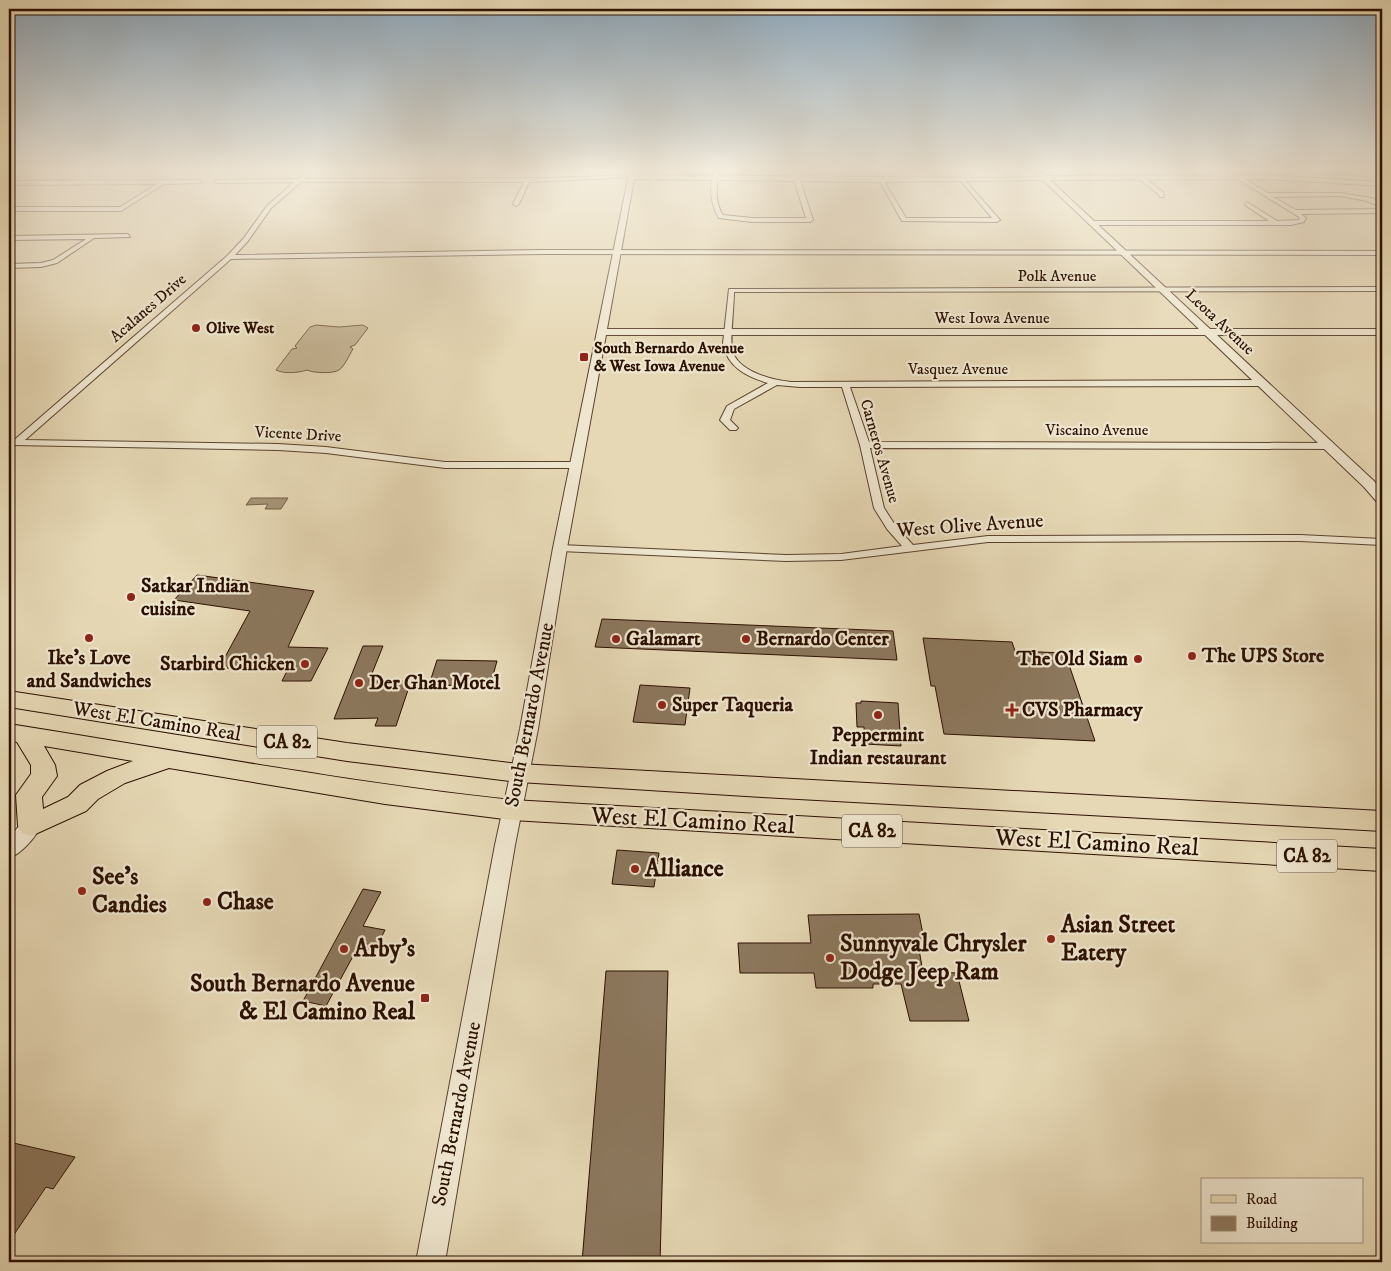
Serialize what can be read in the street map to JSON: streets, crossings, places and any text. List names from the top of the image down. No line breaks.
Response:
{"streets":{"main road":["West El Camino Real","CA 82"],"street":["Polk Avenue","Acalanes Drive","West Iowa Avenue","Leota Avenue","Vasquez Avenue","Viscaino Avenue","Vicente Drive","Carneros Avenue","West Olive Avenue","South Bernardo Avenue"]},"crossings":[["Polk Avenue","Leota Avenue"],["Polk Avenue","Vasquez Avenue"],["Acalanes Drive","Vicente Drive"],["West Iowa Avenue","Leota Avenue"],["West Iowa Avenue","Vasquez Avenue"],["West Iowa Avenue","South Bernardo Avenue"],["Leota Avenue","Vasquez Avenue"],["Leota Avenue","Viscaino Avenue"],["Vasquez Avenue","Carneros Avenue"],["Viscaino Avenue","Carneros Avenue"],["Vicente Drive","South Bernardo Avenue"],["Carneros Avenue","West Olive Avenue"],["West Olive Avenue","South Bernardo Avenue"],["South Bernardo Avenue","West El Camino Real"]],"places":{"other":["Olive West","Satkar Indian cuisine","Ike's Love and Sandwiches","Galamart","Bernardo Center","The UPS Store","The Old Siam","Starbird Chicken","Der Ghan Motel","Super Taqueria","Peppermint Indian restaurant","Alliance","See's Candies","Chase","Asian Street Eatery","Arby's","Sunnyvale Chrysler Dodge Jeep Ram"],"transit":["South Bernardo Avenue & West Iowa Avenue","South Bernardo Avenue & El Camino Real"],"health":["CVS Pharmacy"]},"legend":["Road","Building"]}
